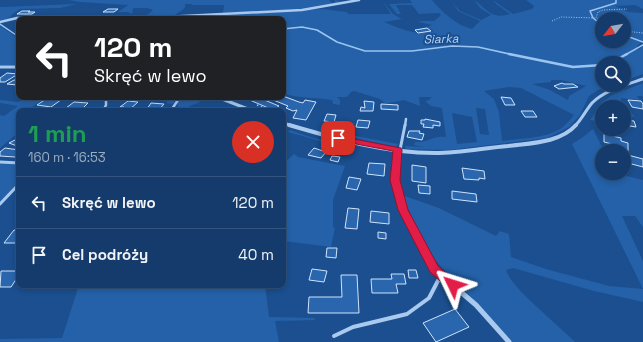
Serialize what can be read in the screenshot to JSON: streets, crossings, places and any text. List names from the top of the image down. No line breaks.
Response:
{"water":["Siarka"],"north":"bottom left","page":{"map_buttons":["+","−"],"turn":["120 m","Skręć w lewo"],"heading":["1 min","160 m · 16:53"],"list":[{"name":"Skręć w lewo","value":"120 m"},{"name":"Cel podróży","value":"40 m"}]}}
